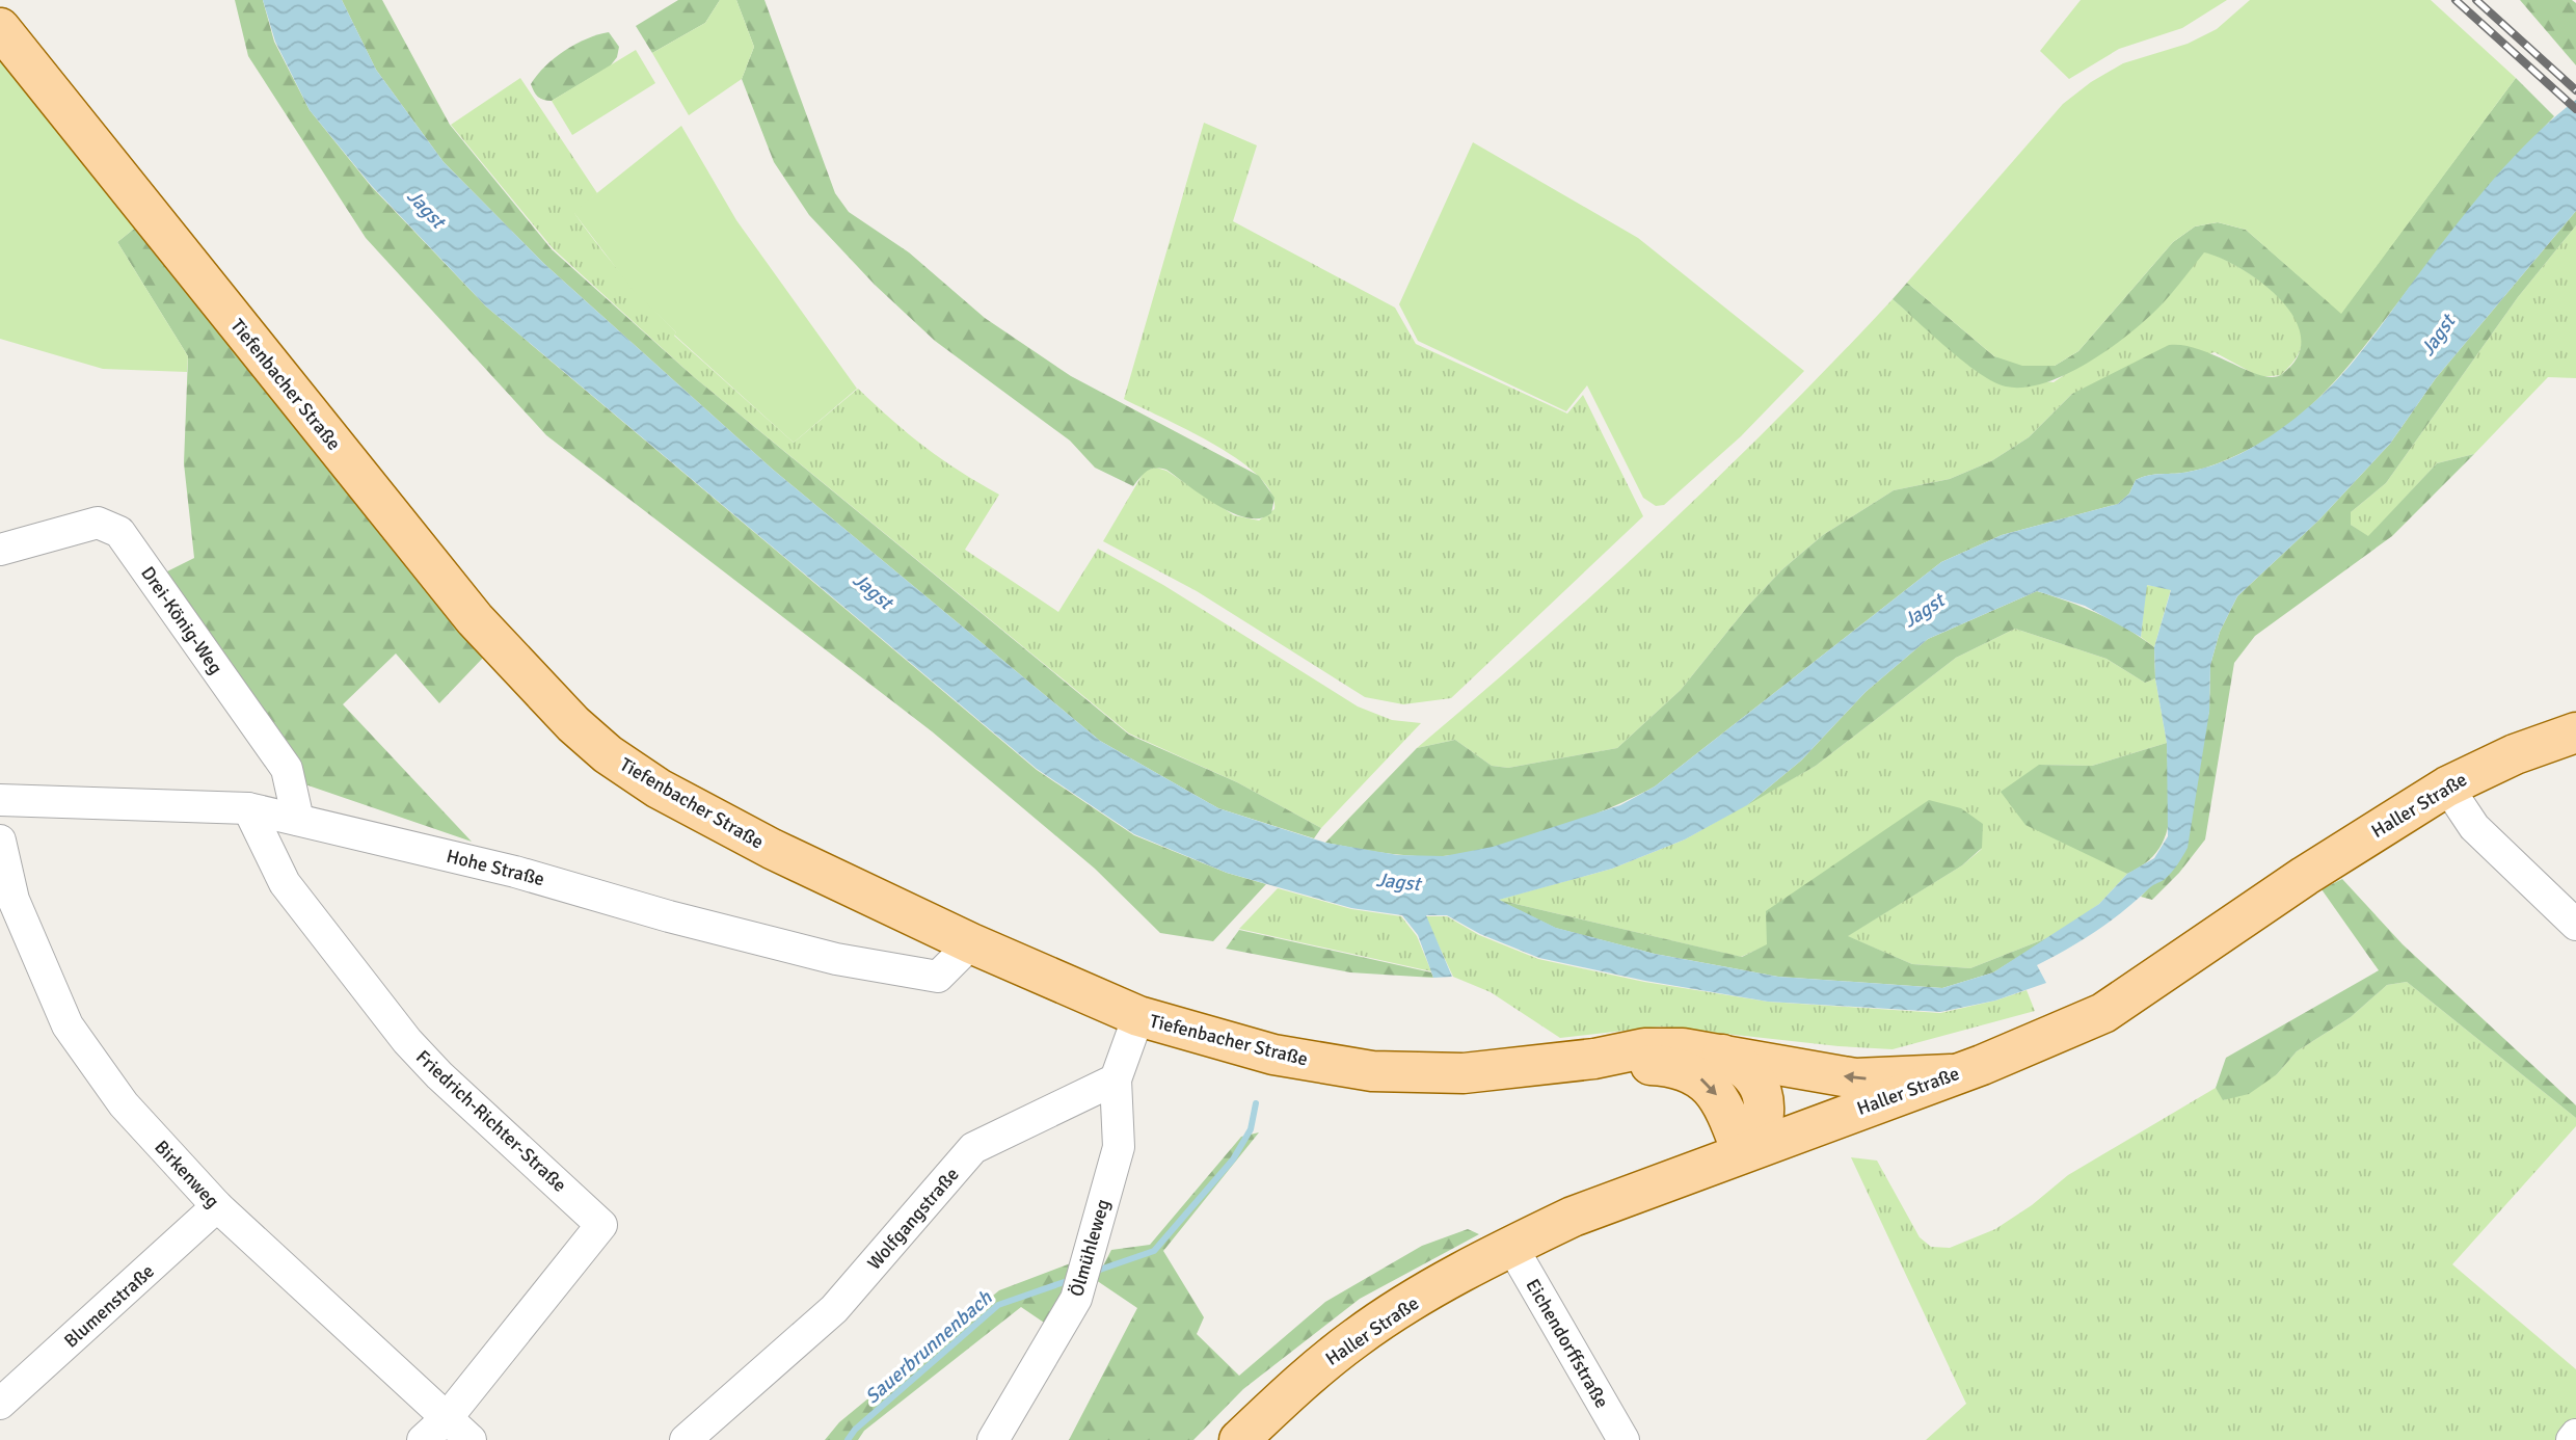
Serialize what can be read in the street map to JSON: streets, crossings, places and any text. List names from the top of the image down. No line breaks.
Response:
{"streets":{"main road":["Tiefenbacher Straße","Haller Straße"],"street":["Drei-König-Weg","Hohe Straße","Friedrich-Richter-Straße","Birkenweg","Wolfgangstraße","Ölmühleweg","Blumenstraße","Eichendorffstraße"]},"crossings":[["Tiefenbacher Straße","Haller Straße"],["Tiefenbacher Straße","Hohe Straße"],["Drei-König-Weg","Hohe Straße"],["Haller Straße","Eichendorffstraße"],["Hohe Straße","Friedrich-Richter-Straße"],["Friedrich-Richter-Straße","Birkenweg"],["Birkenweg","Blumenstraße"],["Wolfgangstraße","Ölmühleweg"]],"water":["Jagst","Sauerbrunnenbach"]}
